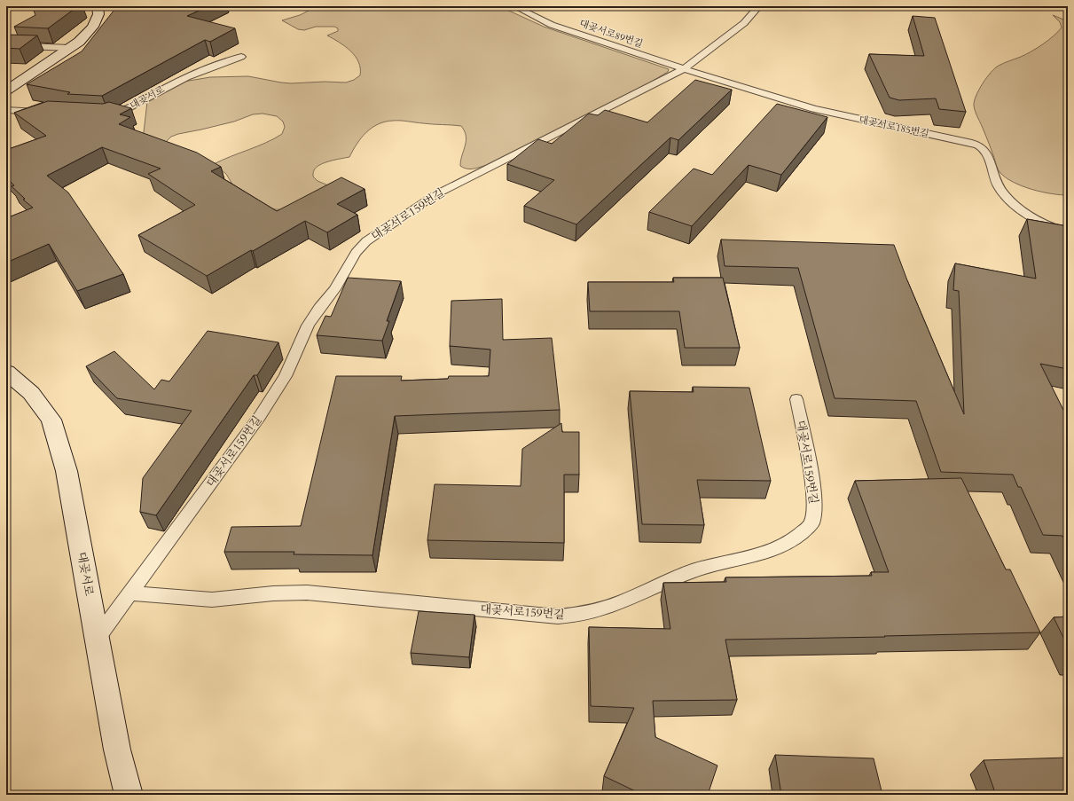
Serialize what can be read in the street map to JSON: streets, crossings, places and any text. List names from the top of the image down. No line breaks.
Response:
{"streets":{"street":["대곶서로"],"lane":["대곶서로89번길","대곶서로185번길","대곶서로159번길"]},"crossings":[["대곶서로89번길","대곶서로185번길"],["대곶서로89번길","대곶서로159번길"],["대곶서로","대곶서로159번길"],["대곶서로185번길","대곶서로159번길"]]}
